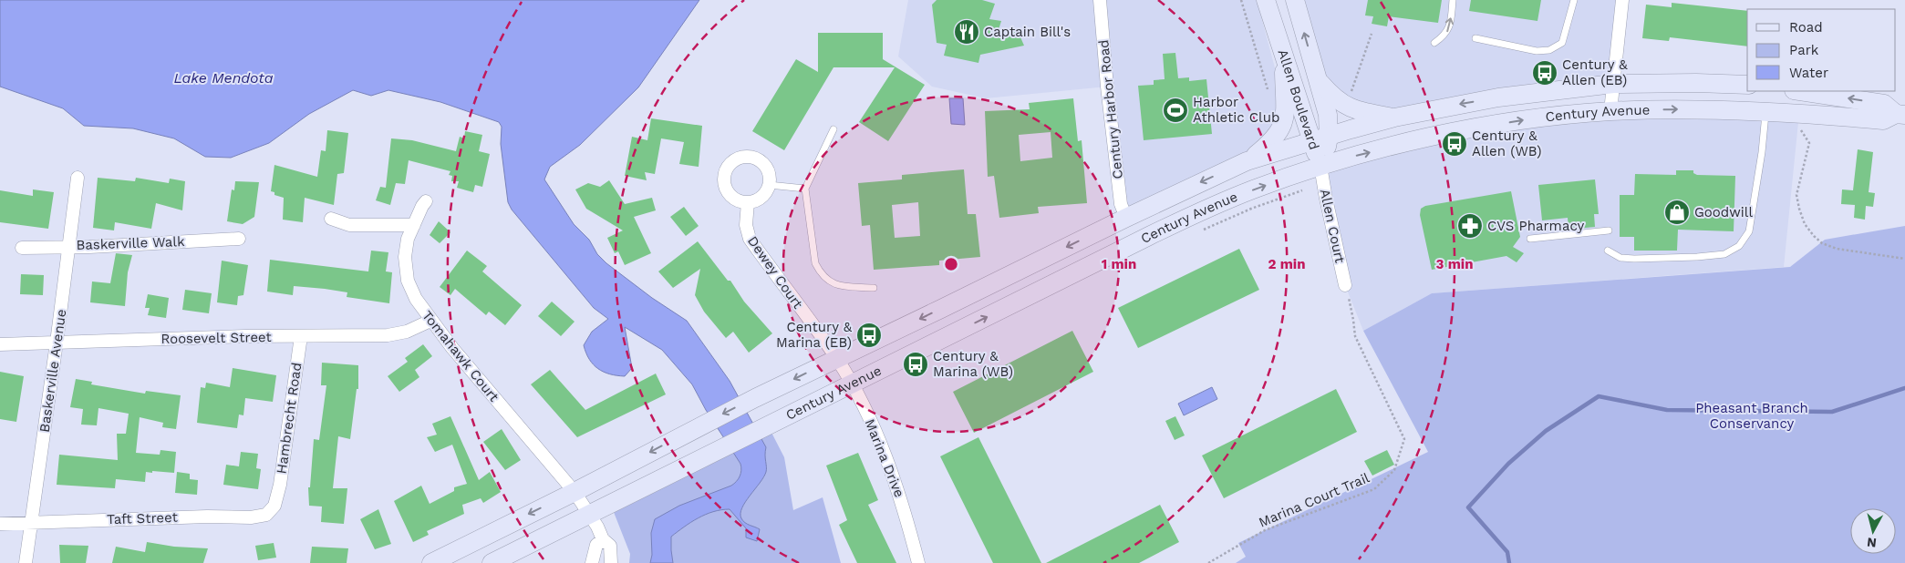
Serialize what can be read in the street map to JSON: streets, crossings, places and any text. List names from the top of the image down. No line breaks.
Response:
{"streets":{"main road":["Allen Boulevard","Century Avenue"],"street":["Century Harbor Road","Allen Court","Baskerville Walk","Dewey Court","Roosevelt Street","Tomahawk Court","Baskerville Avenue","Hambrecht Road","Marina Drive","Taft Street"],"path":["Marina Court Trail"]},"crossings":[["Allen Boulevard","Century Avenue"],["Allen Boulevard","Allen Court"],["Century Harbor Road","Century Avenue"],["Century Avenue","Allen Court"],["Century Avenue","Dewey Court"],["Century Avenue","Tomahawk Court"],["Century Avenue","Marina Drive"],["Allen Court","Marina Court Trail"],["Baskerville Walk","Baskerville Avenue"],["Dewey Court","Marina Drive"],["Roosevelt Street","Tomahawk Court"],["Roosevelt Street","Baskerville Avenue"],["Roosevelt Street","Hambrecht Road"],["Baskerville Avenue","Taft Street"],["Hambrecht Road","Taft Street"]],"water":["Lake Mendota"],"parks":["Pheasant Branch Conservancy"],"places":{"restaurant":["Captain Bill's"],"bus stop":["Century & Allen (EB)","Century & Allen (WB)","Century & Marina (EB)","Century & Marina (WB)"],"sports":["Harbor Athletic Club"],"shop":["Goodwill"],"pharmacy":["CVS Pharmacy"]},"legend":["Road","Park","Water"],"north":"bottom","rings":["1 min","2 min","3 min"]}
